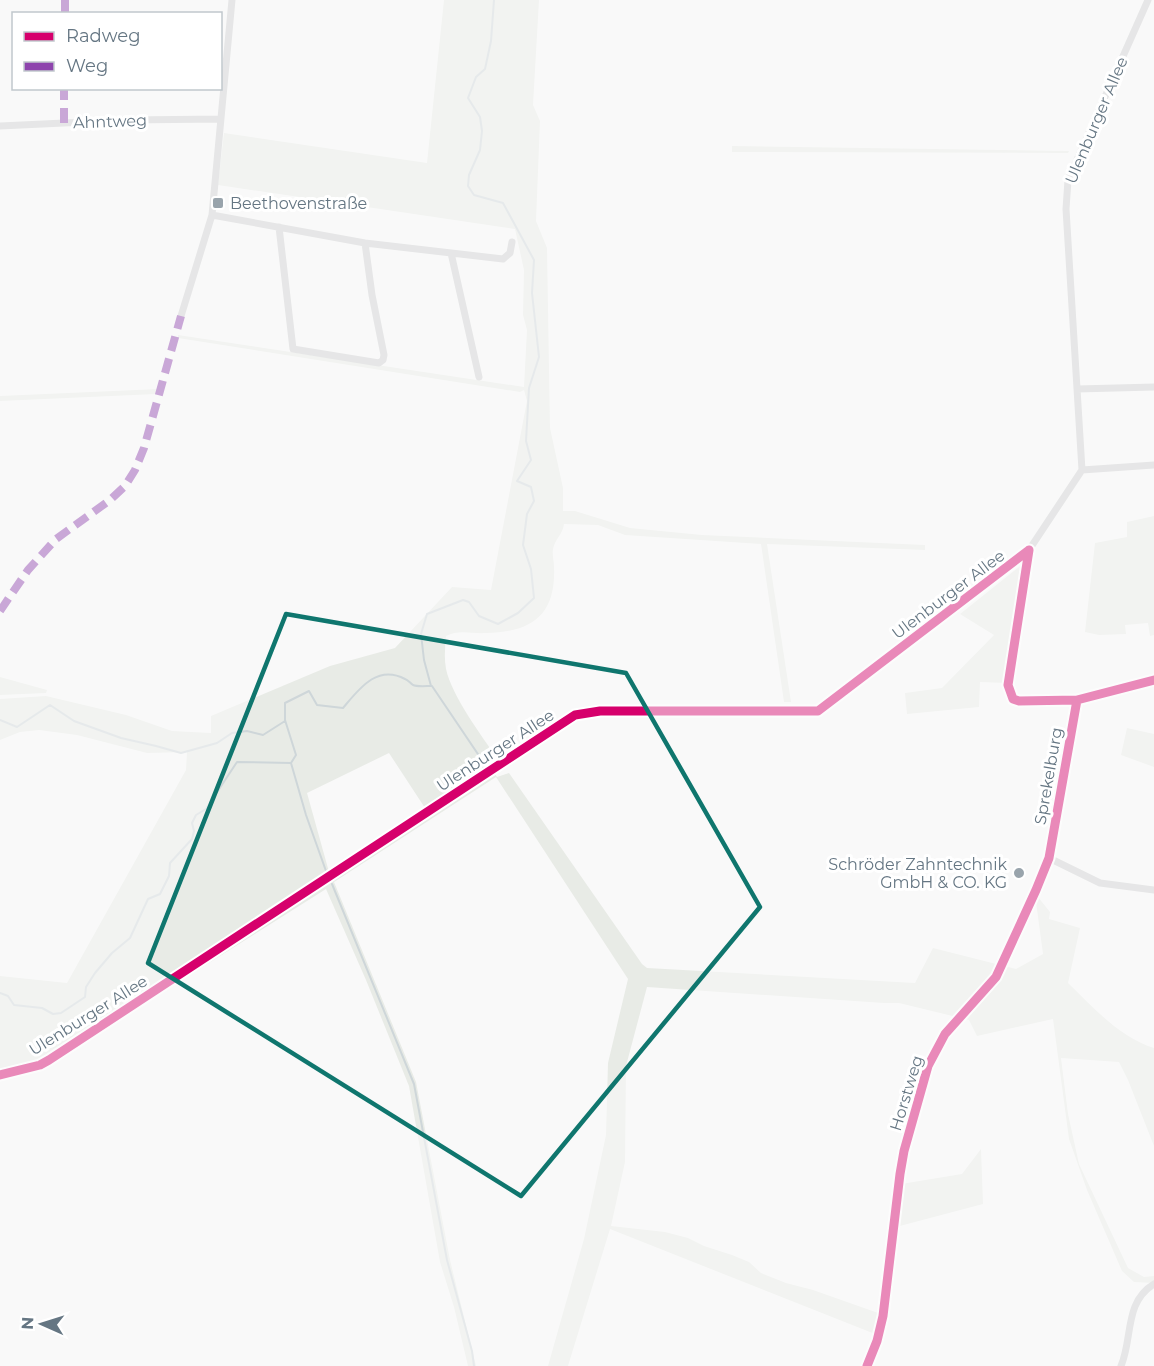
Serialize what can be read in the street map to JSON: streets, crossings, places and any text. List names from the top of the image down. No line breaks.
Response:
{"streets":{"street":["Ulenburger Allee","Ahntweg","Sprekelburg","Horstweg"]},"crossings":[["Sprekelburg","Horstweg"]],"places":{"transit":["Beethovenstraße"],"other":["Schröder Zahntechnik GmbH & CO. KG"]},"legend":["Radweg","Weg"],"north":"left"}
